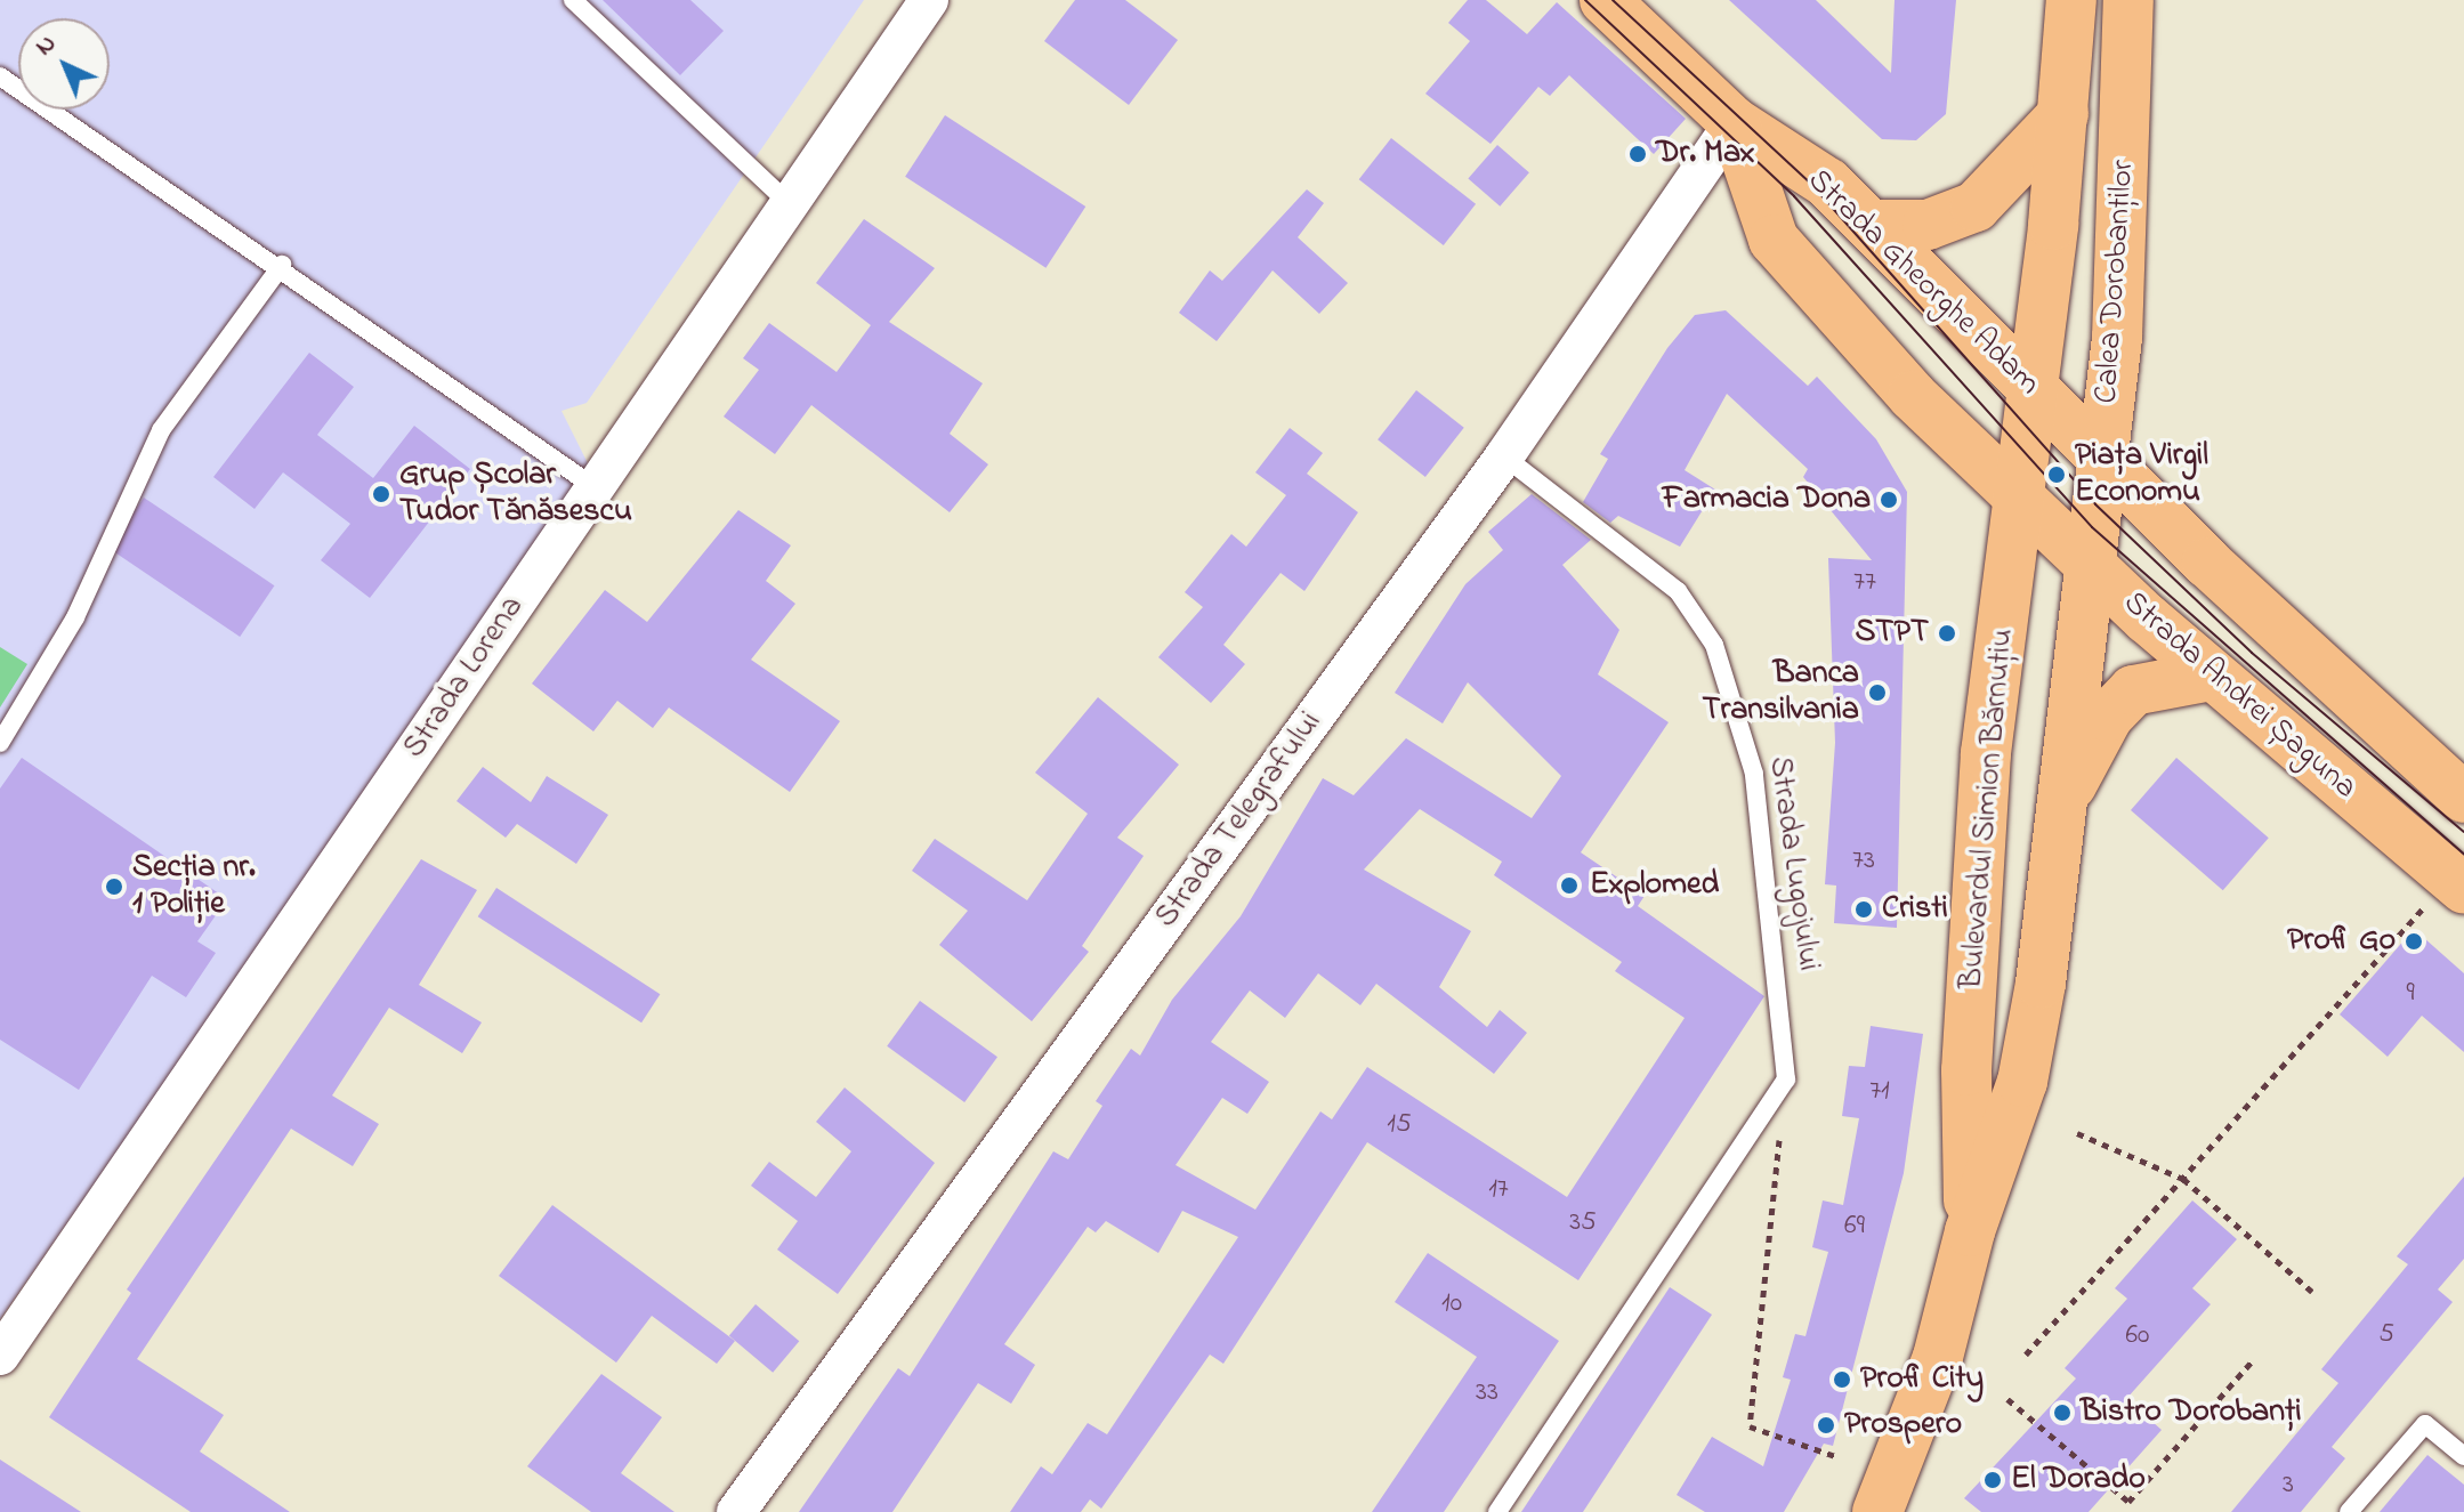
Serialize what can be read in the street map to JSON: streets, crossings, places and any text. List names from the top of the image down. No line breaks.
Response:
{"streets":{"main road":["Calea Dorobanților","Strada Gheorghe Adam","Strada Andrei Șaguna","Bulevardul Simion Bărnuțiu"],"street":["Strada Lorena","Strada Telegrafului"],"lane":["Strada Lugojului"]},"crossings":[["Calea Dorobanților","Strada Gheorghe Adam"],["Calea Dorobanților","Strada Andrei Șaguna"],["Calea Dorobanților","Bulevardul Simion Bărnuțiu"],["Strada Gheorghe Adam","Strada Andrei Șaguna"],["Strada Gheorghe Adam","Bulevardul Simion Bărnuțiu"],["Strada Gheorghe Adam","Strada Telegrafului"],["Strada Andrei Șaguna","Bulevardul Simion Bărnuțiu"],["Strada Telegrafului","Strada Lugojului"]],"places":["Dr. Max","Piața Virgil Economu","Grup Școlar Tudor Tănăsescu","Farmacia Dona","STPT","Banca Transilvania","Explomed","Secția nr. 1 Poliție","Cristi","Profi Go","Profi City","Bistro Dorobanți","Prospero","El Dorado"],"house_numbers":["77","73","9","71","15","17","35","69","10","5","60","33","3"],"north":"top left"}
